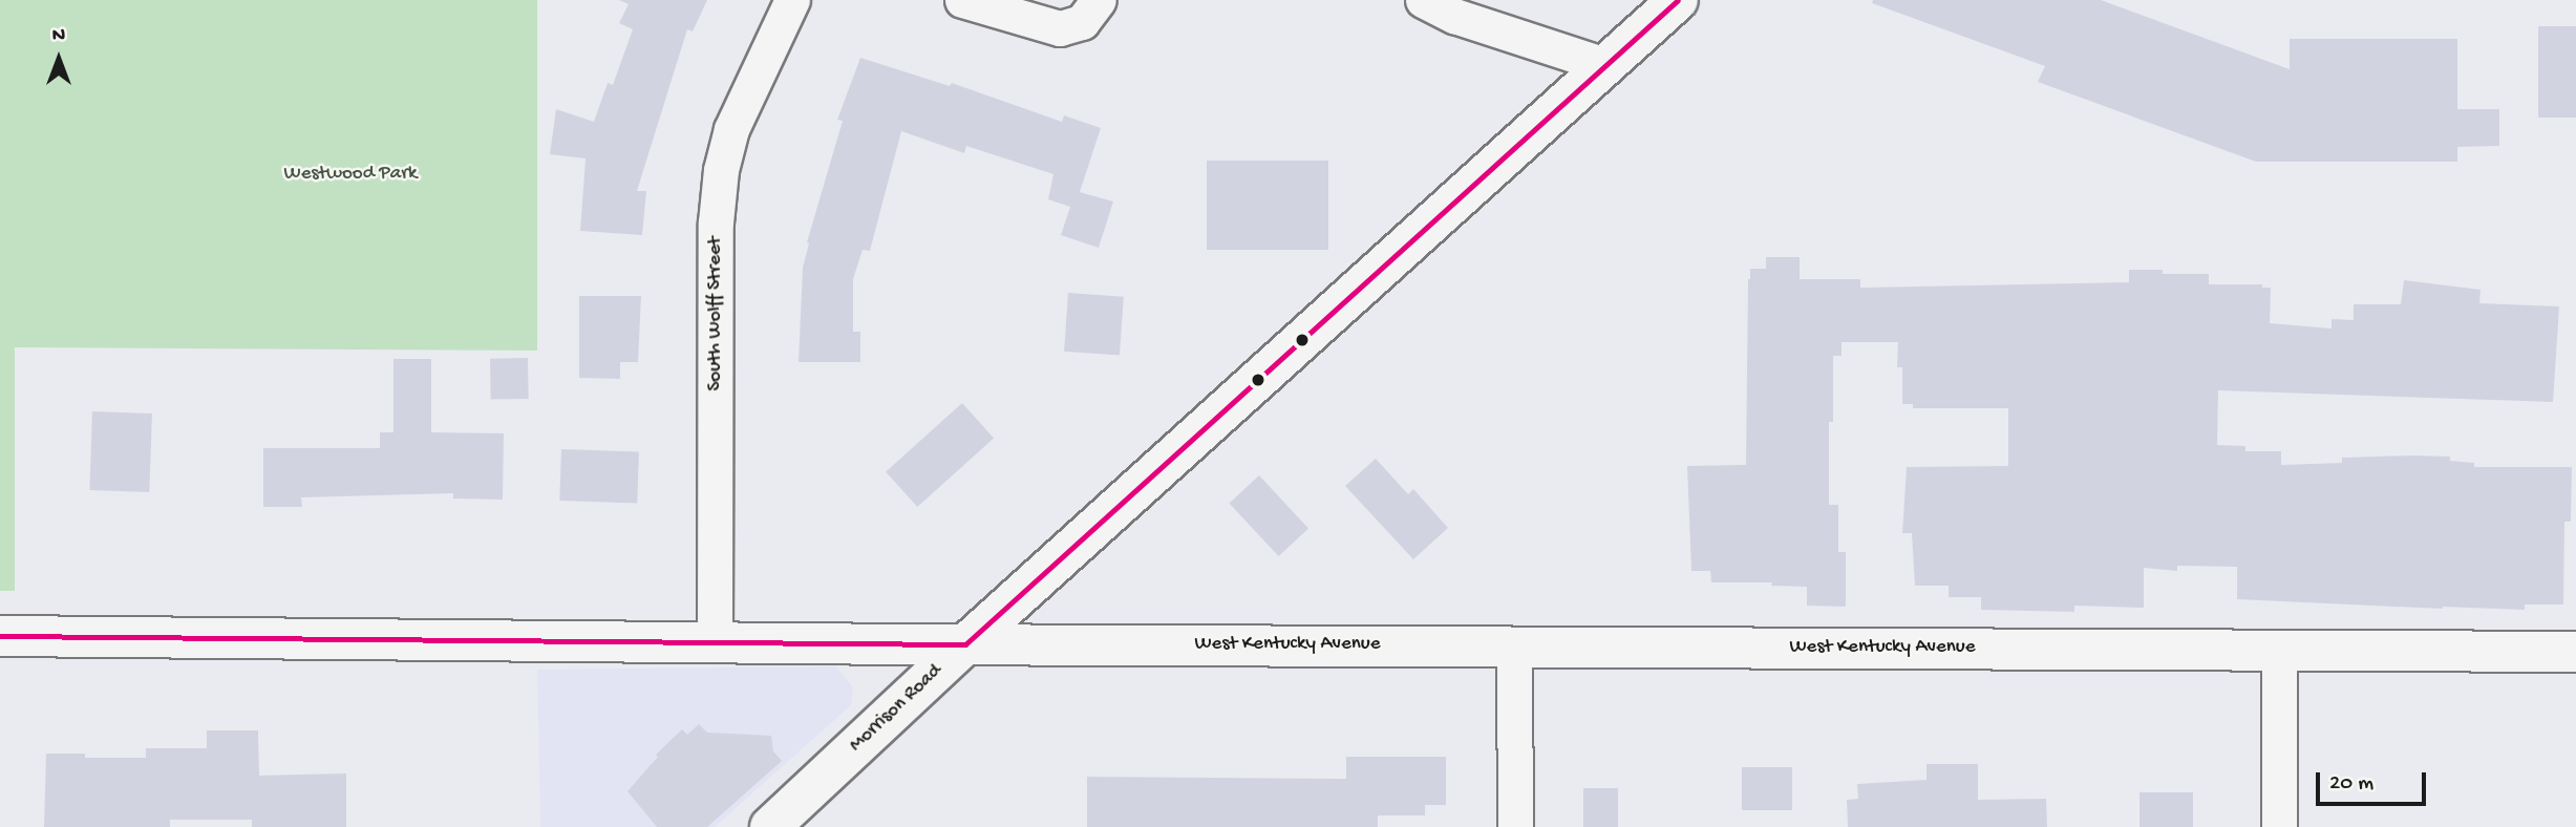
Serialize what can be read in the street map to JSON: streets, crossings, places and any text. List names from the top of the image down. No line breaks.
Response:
{"streets":{"street":["South Wolff Street","West Kentucky Avenue","Morrison Road"]},"crossings":[["South Wolff Street","West Kentucky Avenue"],["West Kentucky Avenue","Morrison Road"]],"parks":["Westwood Park"],"scale_bar":"20 m","north":"top"}
